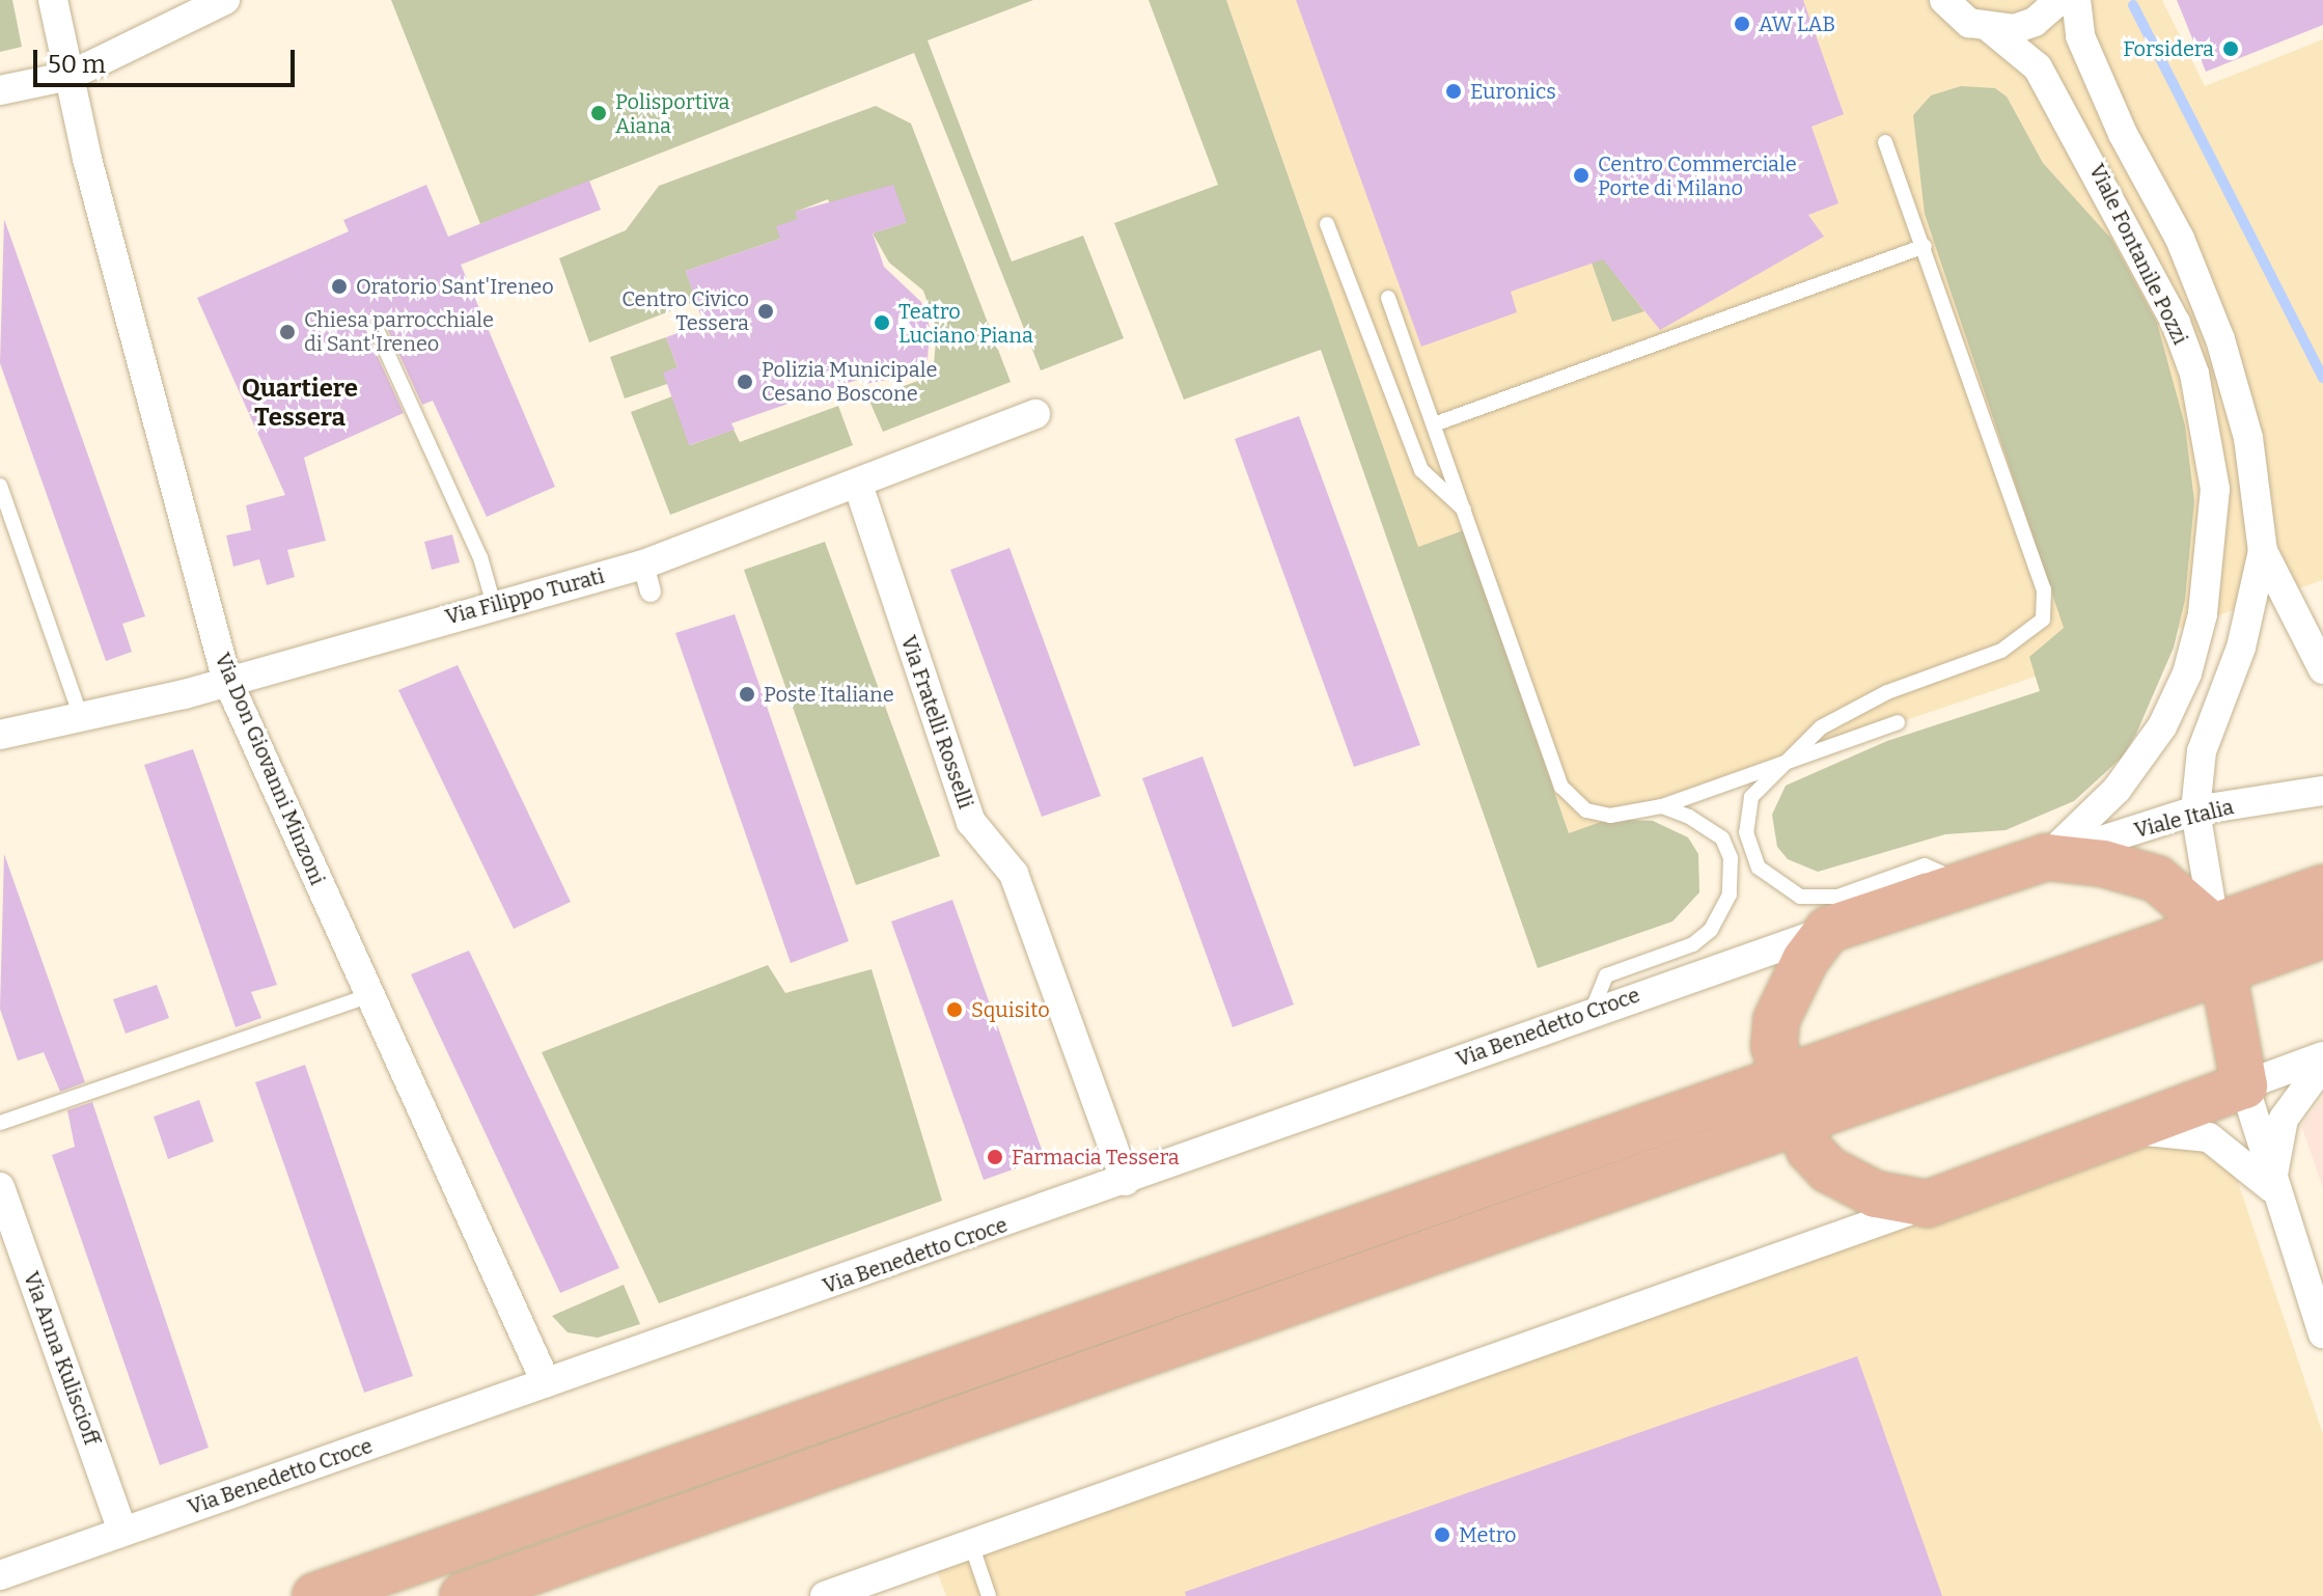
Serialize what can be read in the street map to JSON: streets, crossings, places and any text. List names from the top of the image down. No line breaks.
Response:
{"streets":{"main road":["Via Benedetto Croce"],"street":["Viale Fontanile Pozzi","Via Filippo Turati","Via Fratelli Rosselli","Via Don Giovanni Minzoni","Viale Italia","Via Anna Kuliscioff"]},"crossings":[["Viale Fontanile Pozzi","Viale Italia"],["Viale Fontanile Pozzi","Via Benedetto Croce"],["Via Filippo Turati","Via Fratelli Rosselli"],["Via Filippo Turati","Via Don Giovanni Minzoni"],["Via Fratelli Rosselli","Via Benedetto Croce"],["Via Don Giovanni Minzoni","Via Benedetto Croce"],["Viale Italia","Via Benedetto Croce"],["Via Benedetto Croce","Via Anna Kuliscioff"]],"districts":["Quartiere Tessera"],"places":["AW LAB","Forsidera","Euronics","Polisportiva Aiana","Centro Commerciale Porte di Milano","Oratorio Sant'Ireneo","Centro Civico Tessera","Teatro Luciano Piana","Chiesa parrocchiale di Sant'Ireneo","Polizia Municipale Cesano Boscone","Poste Italiane","Squisito","Farmacia Tessera","Metro"],"scale_bar":"50 m"}
